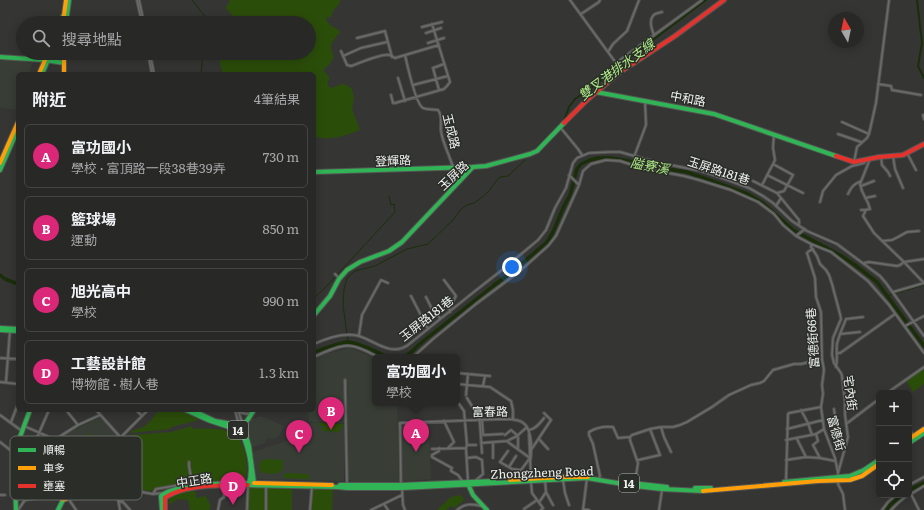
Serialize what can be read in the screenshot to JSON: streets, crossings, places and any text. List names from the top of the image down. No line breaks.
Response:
{"streets":{"main road":["中和路","登輝路","玉屏路","14","Zhongzheng Road","中正路"],"street":["玉成路","玉屏路181巷","富德街66巷","宅內街","富春路","富德街"]},"crossings":[["中和路","玉屏路"],["玉成路","登輝路"],["登輝路","玉屏路"],["富德街66巷","宅內街"],["富德街66巷","富德街"],["宅內街","富德街"],["宅內街","Zhongzheng Road"],["富春路","Zhongzheng Road"],["14","Zhongzheng Road"],["14","中正路"],["富德街","Zhongzheng Road"],["Zhongzheng Road","中正路"]],"water":["雙叉港排水支線","隘寮溪"],"legend":["順暢","車多","壅塞"],"north":"top","page":{"search":"搜尋地點","heading":["附近","4筆結果"],"list":[{"mark":"A","name":"富功國小","note":"學校 · 富頂路一段38巷39弄","value":"730 m"},{"mark":"B","name":"籃球場","note":"運動","value":"850 m"},{"mark":"C","name":"旭光高中","note":"學校","value":"990 m"},{"mark":"D","name":"工藝設計館","note":"博物館 · 樹人巷","value":"1.3 km"}],"popup":["富功國小","學校"],"map_buttons":["+","−"],"pins":["B","A","C","D"]}}
